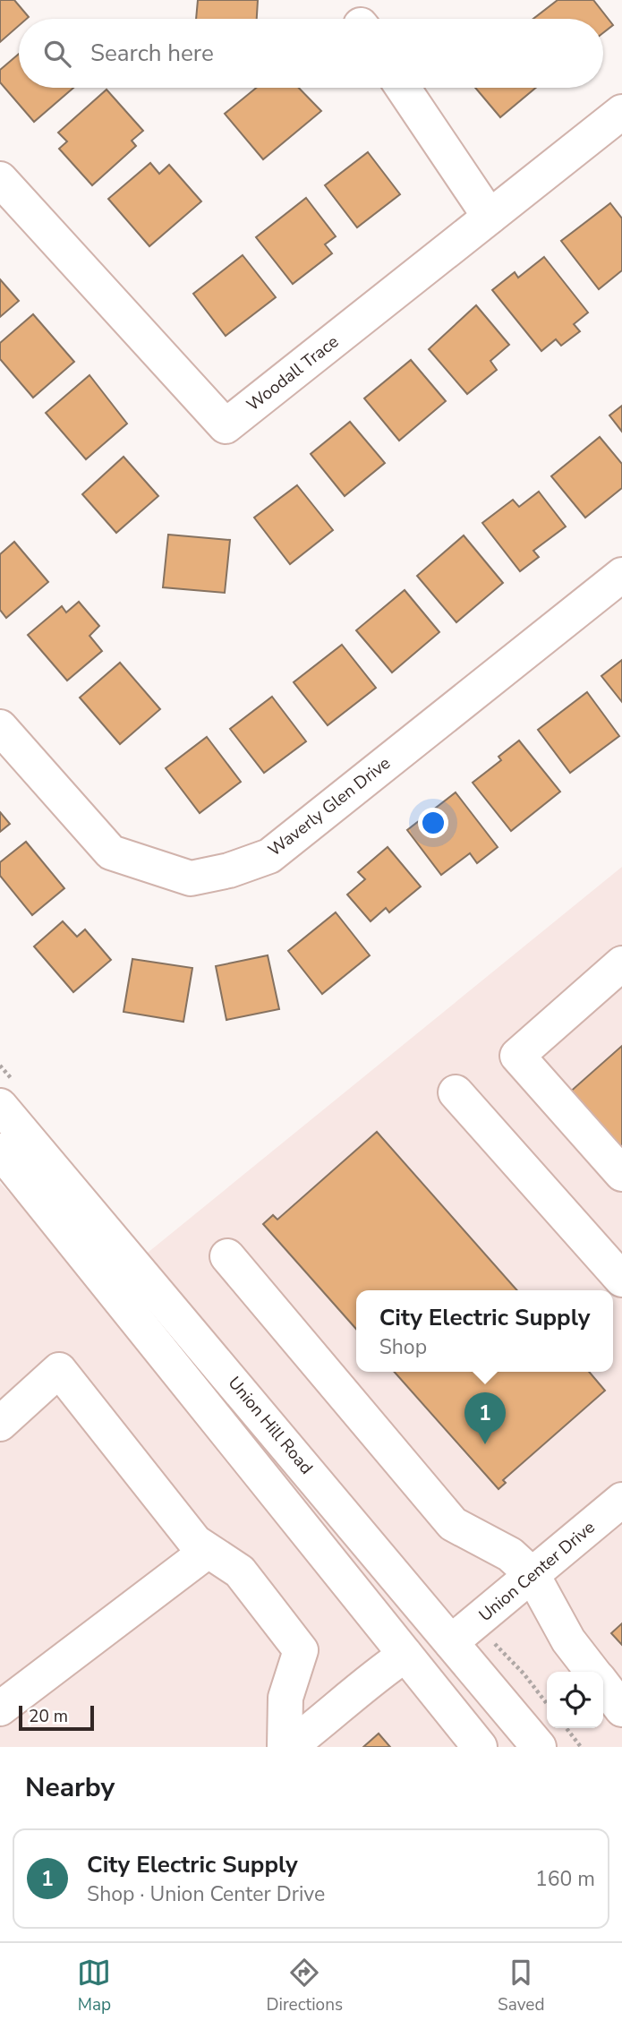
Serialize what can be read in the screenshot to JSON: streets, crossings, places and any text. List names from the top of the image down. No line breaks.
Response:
{"streets":{"street":["Woodall Trace","Waverly Glen Drive","Union Hill Road","Union Center Drive"]},"crossings":[["Union Hill Road","Union Center Drive"]],"scale_bar":"20 m","page":{"search":"Search here","popup":["City Electric Supply","Shop"],"pins":"1","scale":"20 m","heading":"Nearby","list":[{"mark":"1","name":"City Electric Supply","note":"Shop · Union Center Drive","value":"160 m"}],"nav":["Map","Directions","Saved"]}}
